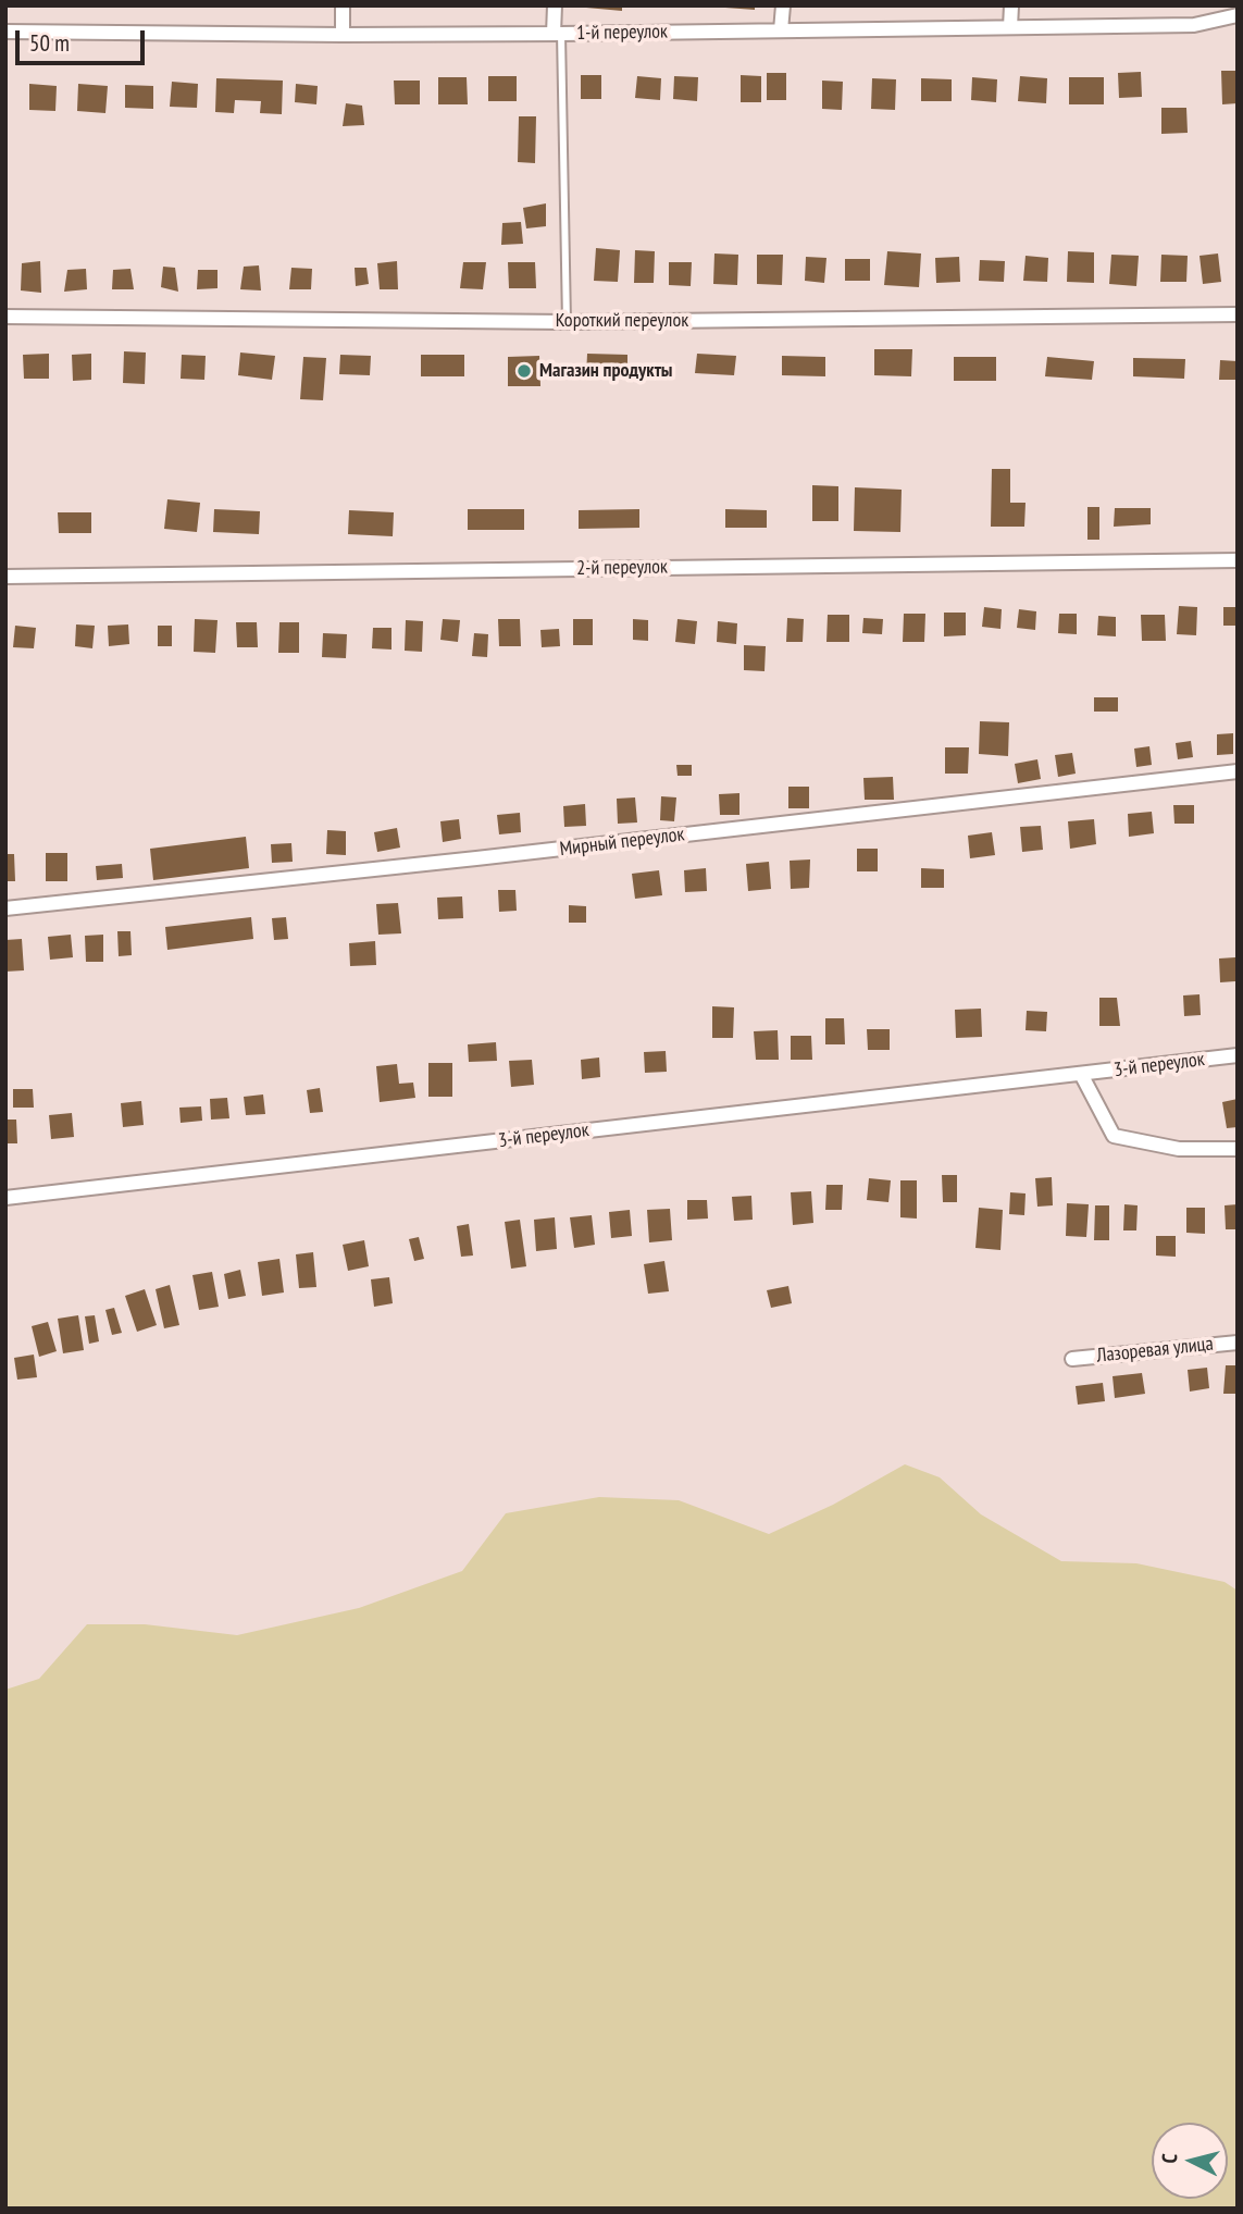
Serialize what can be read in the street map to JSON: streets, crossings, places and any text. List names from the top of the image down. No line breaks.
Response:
{"streets":{"street":["1-й переулок","Короткий переулок","2-й переулок","Мирный переулок","3-й переулок","Лазоревая улица"]},"places":["Магазин продукты"],"scale_bar":"50 m","north":"left"}
